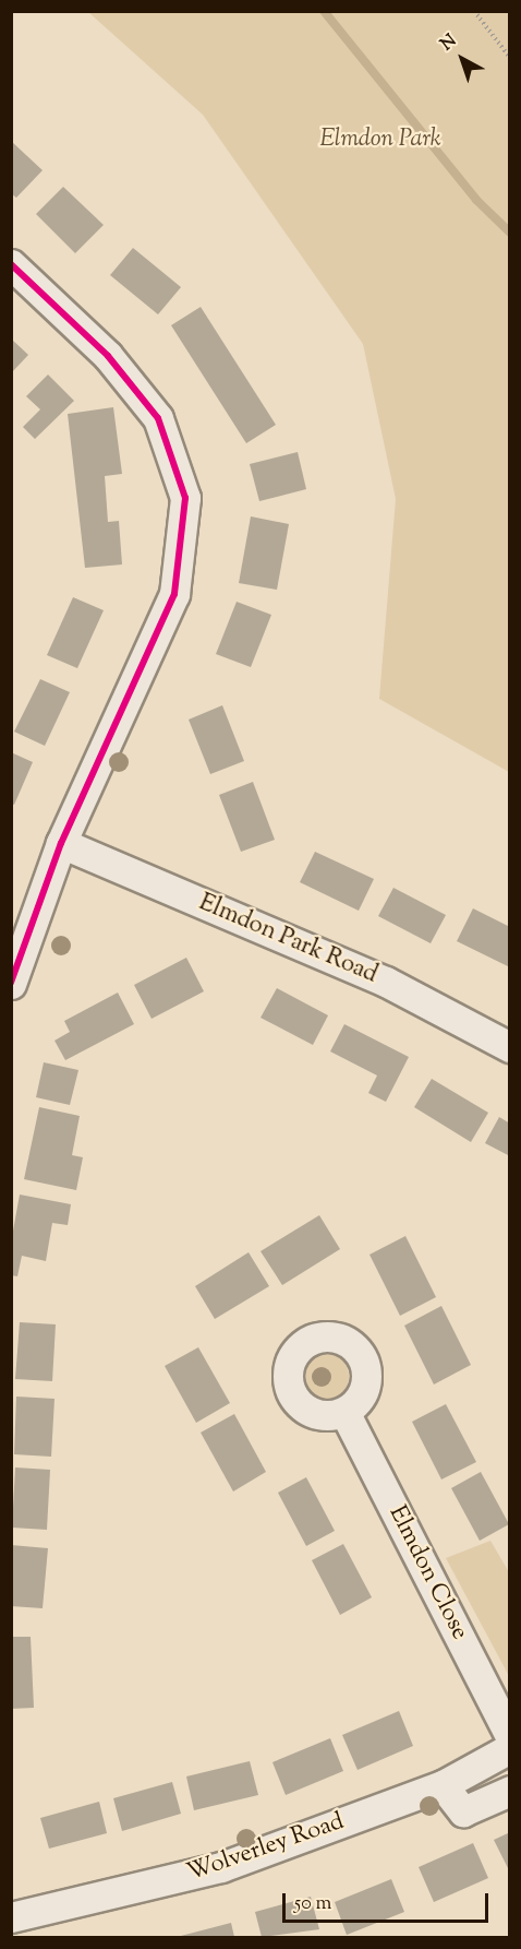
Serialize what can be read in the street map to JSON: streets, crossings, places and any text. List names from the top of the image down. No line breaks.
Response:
{"streets":{"street":["Elmdon Park Road","Elmdon Close","Wolverley Road"]},"parks":["Elmdon Park"],"scale_bar":"50 m","north":"top left"}
